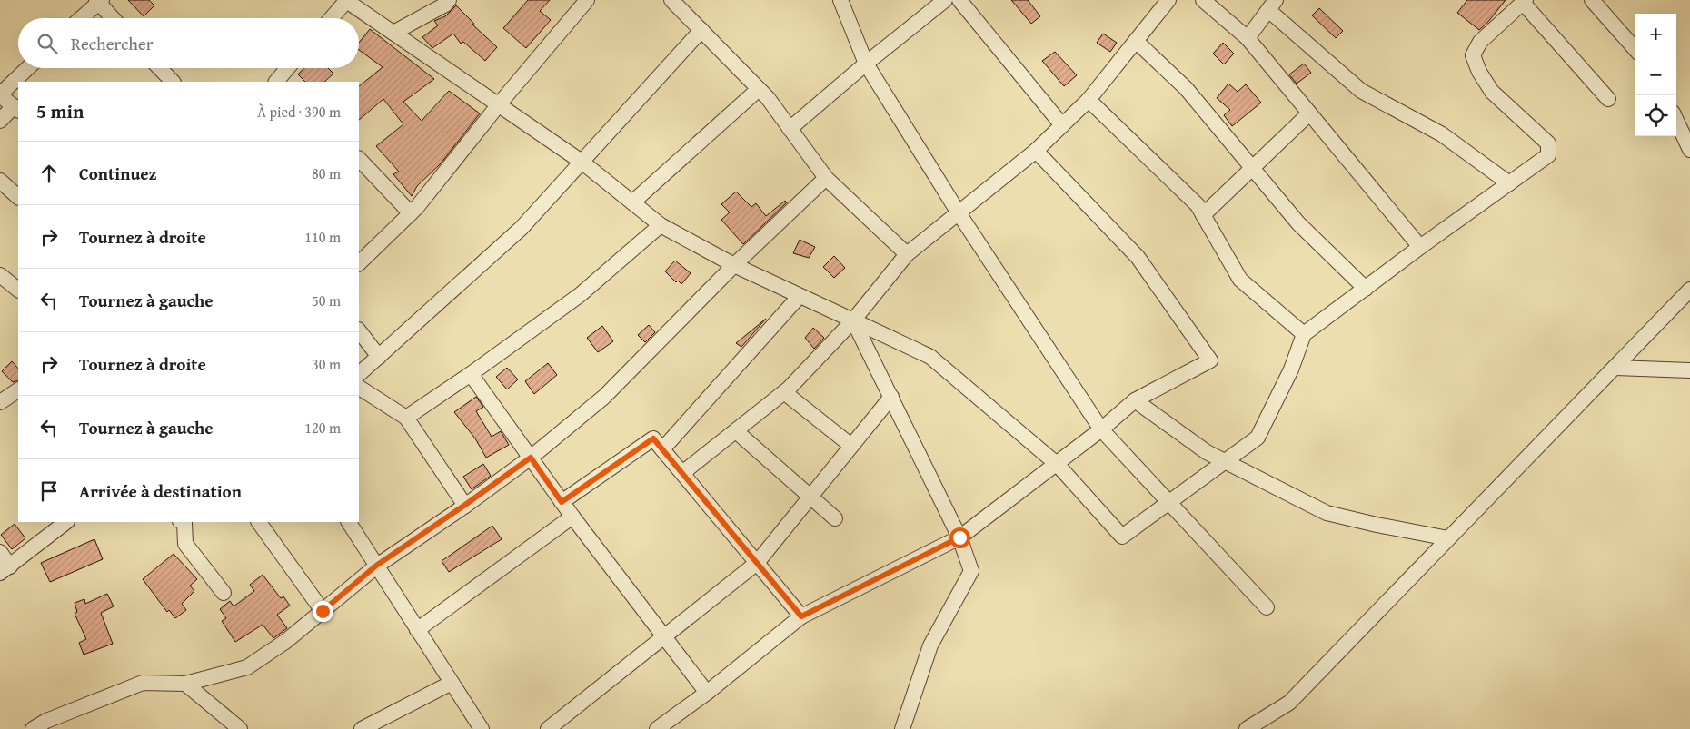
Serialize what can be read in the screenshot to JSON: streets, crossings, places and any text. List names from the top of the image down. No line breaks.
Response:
{"page":{"map_buttons":["+","−"],"search":"Rechercher","heading":["5 min","À pied · 390 m"],"list":[["Continuez","80 m"],["Tournez à droite","110 m"],["Tournez à gauche","50 m"],["Tournez à droite","30 m"],["Tournez à gauche","120 m"],"Arrivée à destination"]}}
